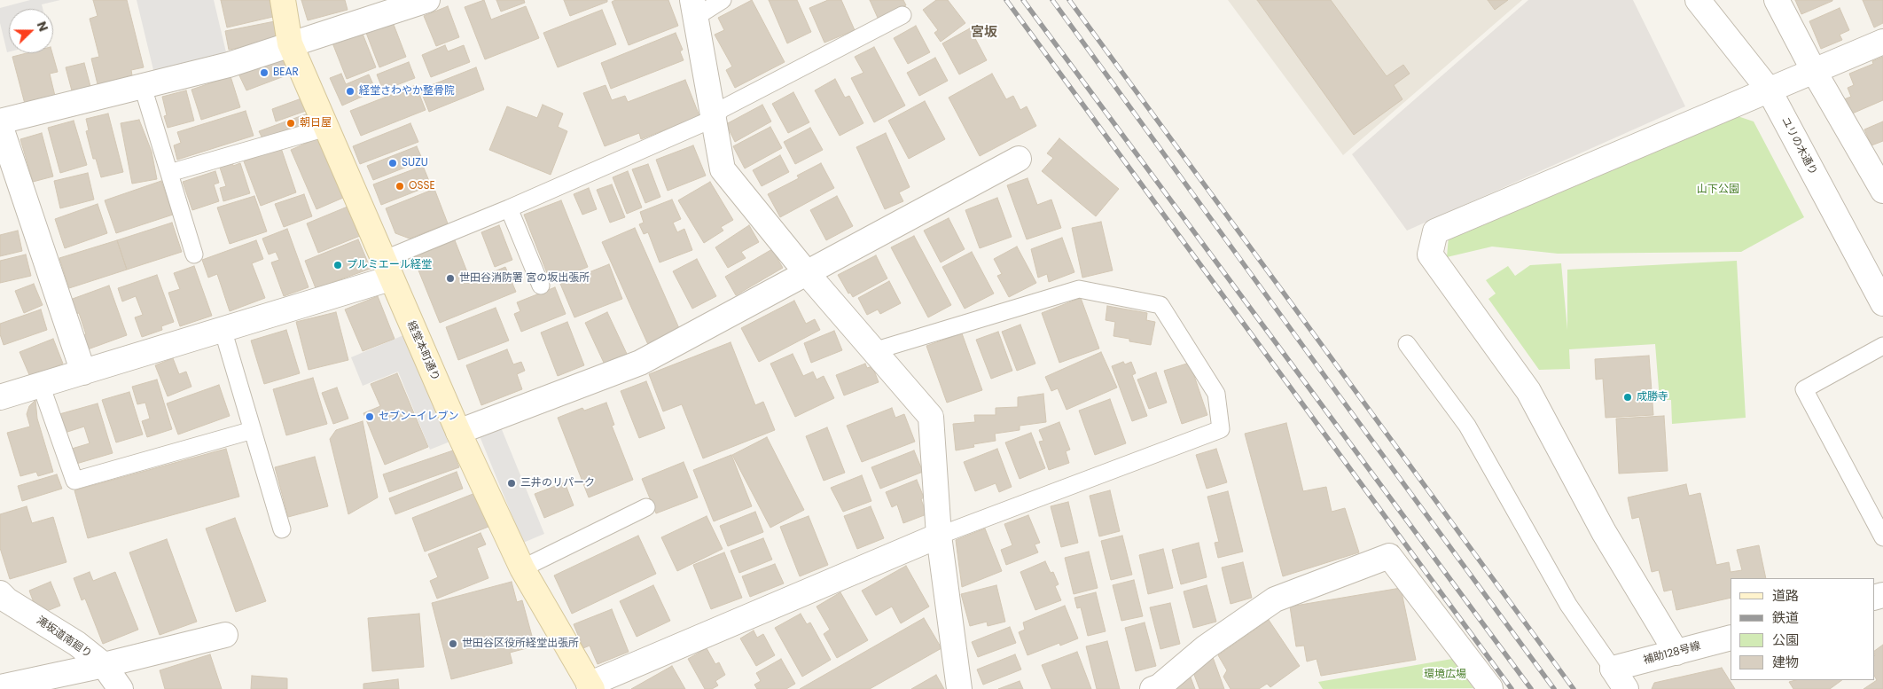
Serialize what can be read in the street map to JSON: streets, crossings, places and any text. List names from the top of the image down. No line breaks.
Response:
{"streets":{"main road":["経堂本町通り"],"street":["ユリの木通り","滝坂道南廻り","補助128号線"]},"districts":["宮坂"],"parks":["山下公園","環境広場"],"places":["BEAR","経堂さわやか整骨院","朝日屋","SUZU","OSSE","プルミエール経堂","世田谷消防署 宮の坂出張所","成勝寺","セブン-イレブン","三井のリパーク","世田谷区役所経堂出張所"],"legend":["道路","鉄道","公園","建物"],"north":"right"}
